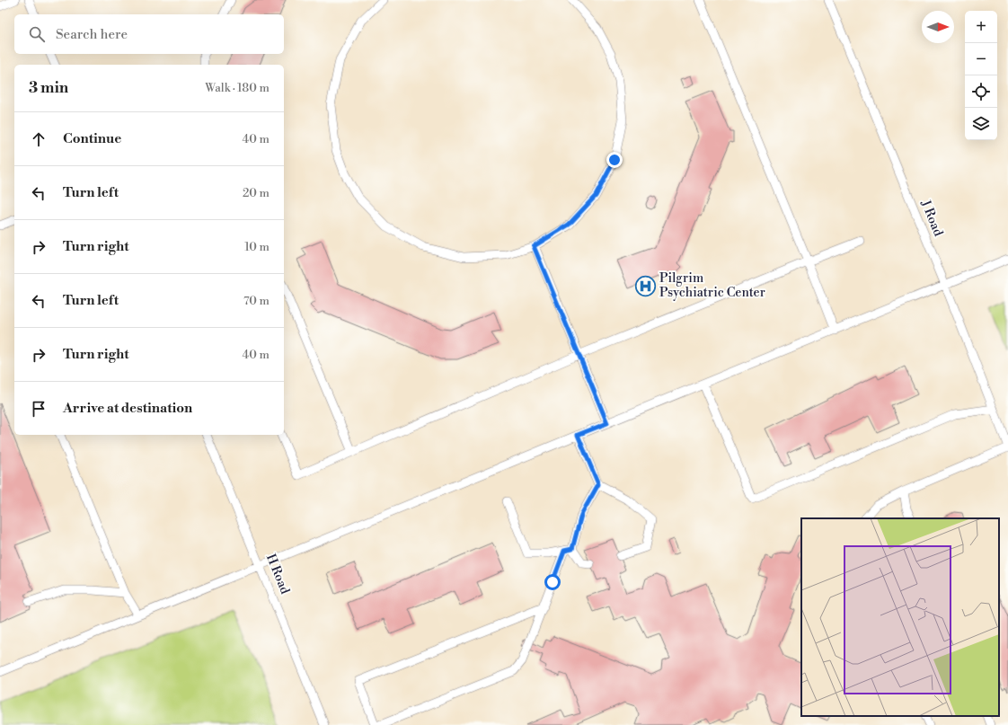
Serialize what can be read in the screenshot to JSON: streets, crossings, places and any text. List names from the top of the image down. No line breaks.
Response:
{"streets":{"lane":["J Road","H Road"]},"places":{"hospital":["Pilgrim Psychiatric Center"]},"north":"right","page":{"map_buttons":["+","−"],"search":"Search here","heading":["3 min","Walk · 180 m"],"list":[["Continue","40 m"],["Turn left","20 m"],["Turn right","10 m"],["Turn left","70 m"],["Turn right","40 m"],"Arrive at destination"]}}
